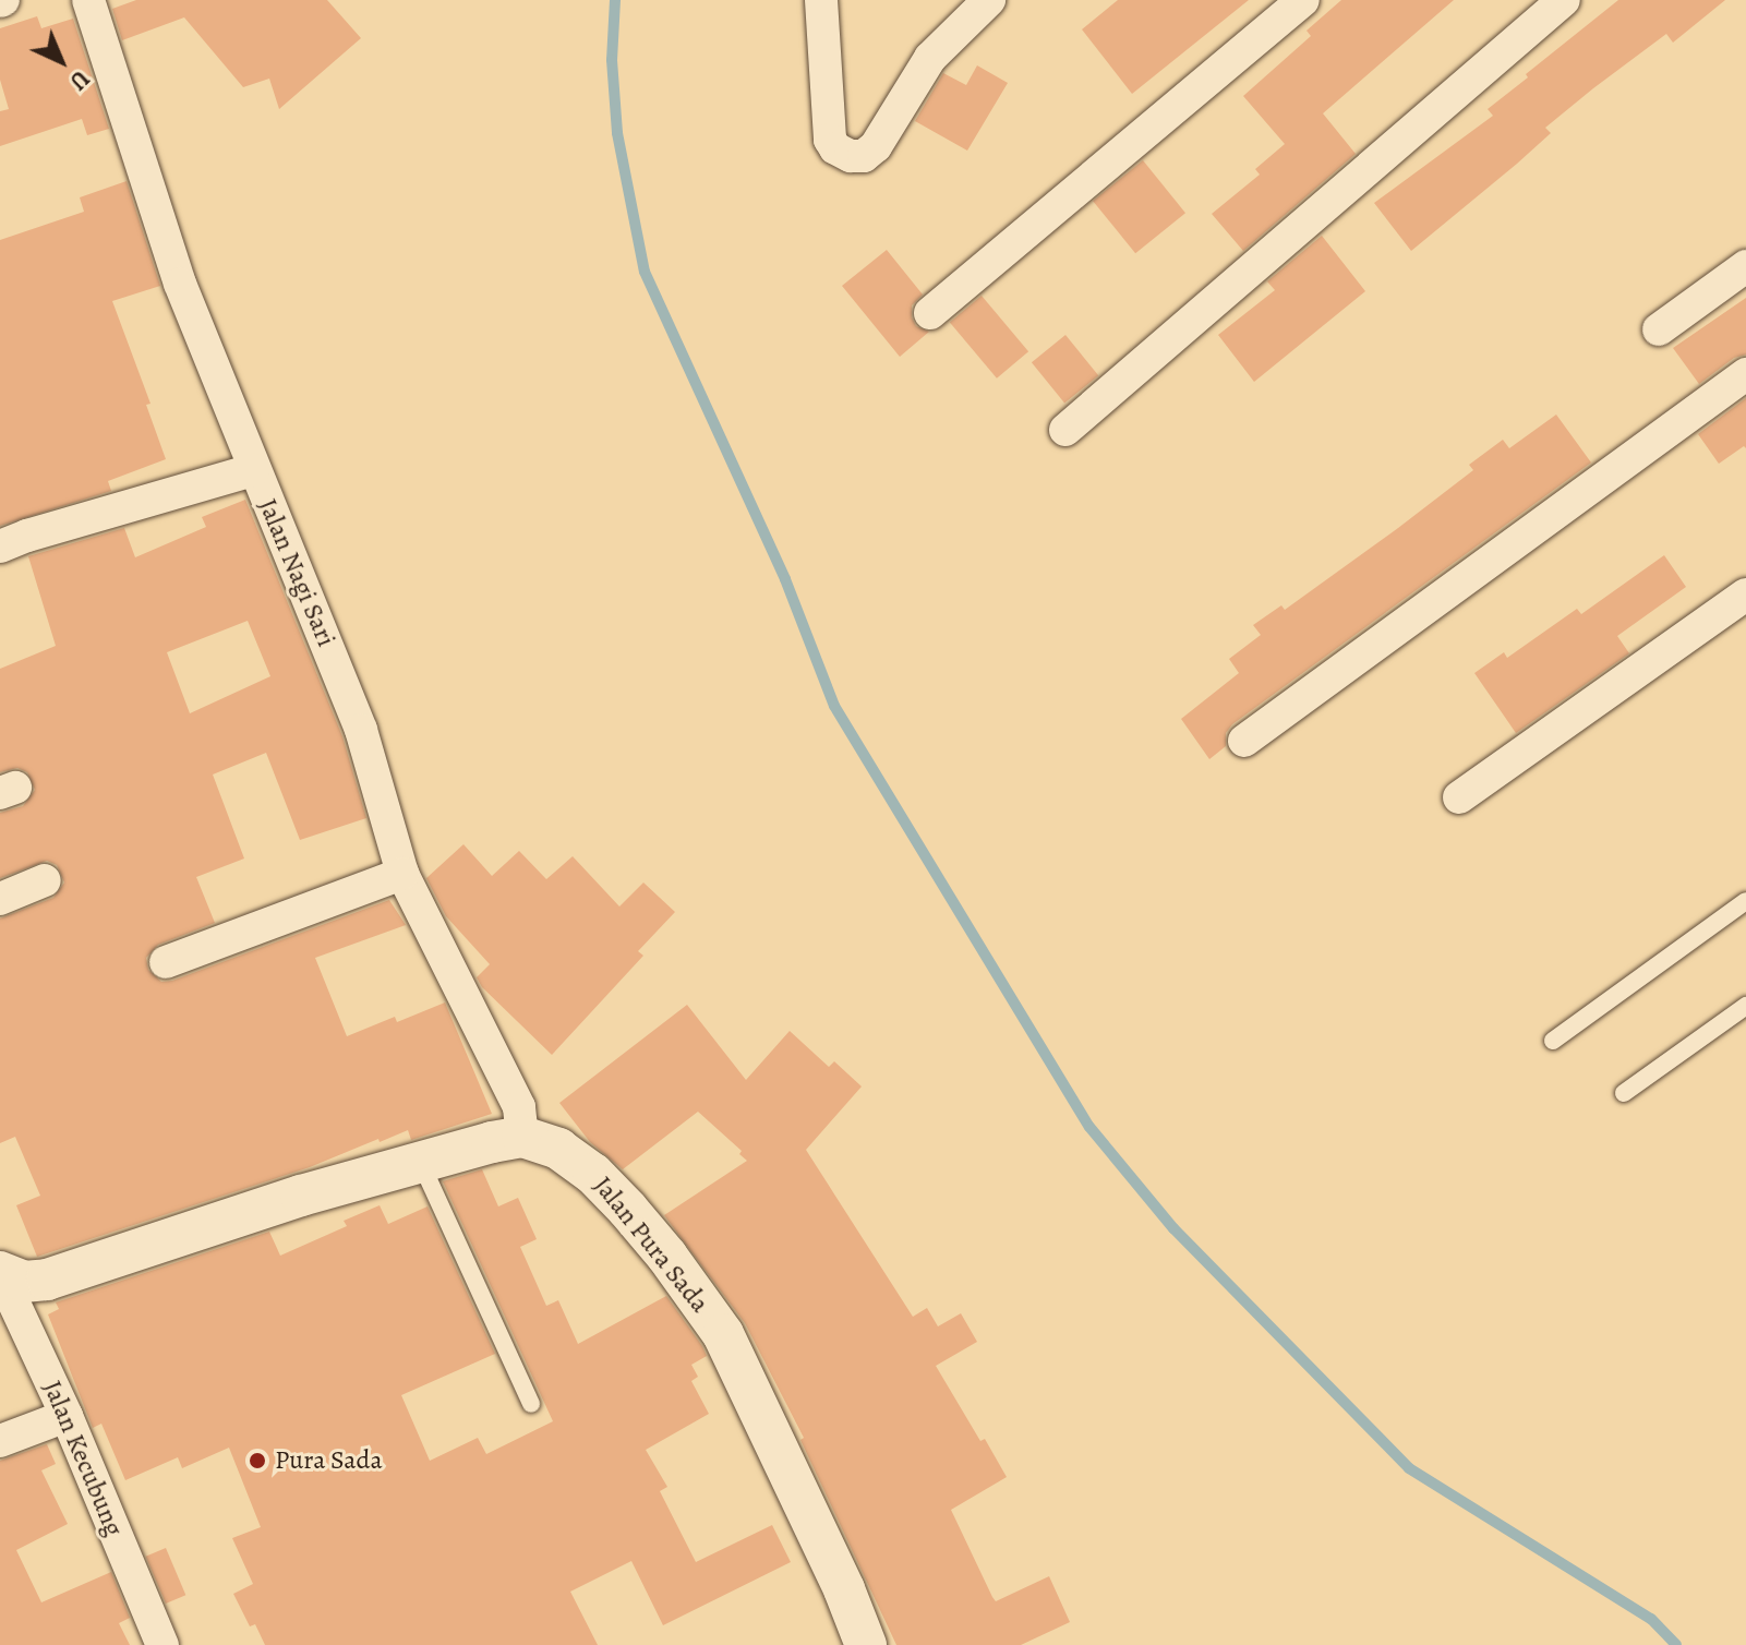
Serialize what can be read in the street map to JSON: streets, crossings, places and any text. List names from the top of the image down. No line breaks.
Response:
{"streets":{"street":["Jalan Nagi Sari","Jalan Pura Sada","Jalan Kecubung"]},"crossings":[["Jalan Nagi Sari","Jalan Pura Sada"]],"places":["Pura Sada"],"north":"bottom right"}
